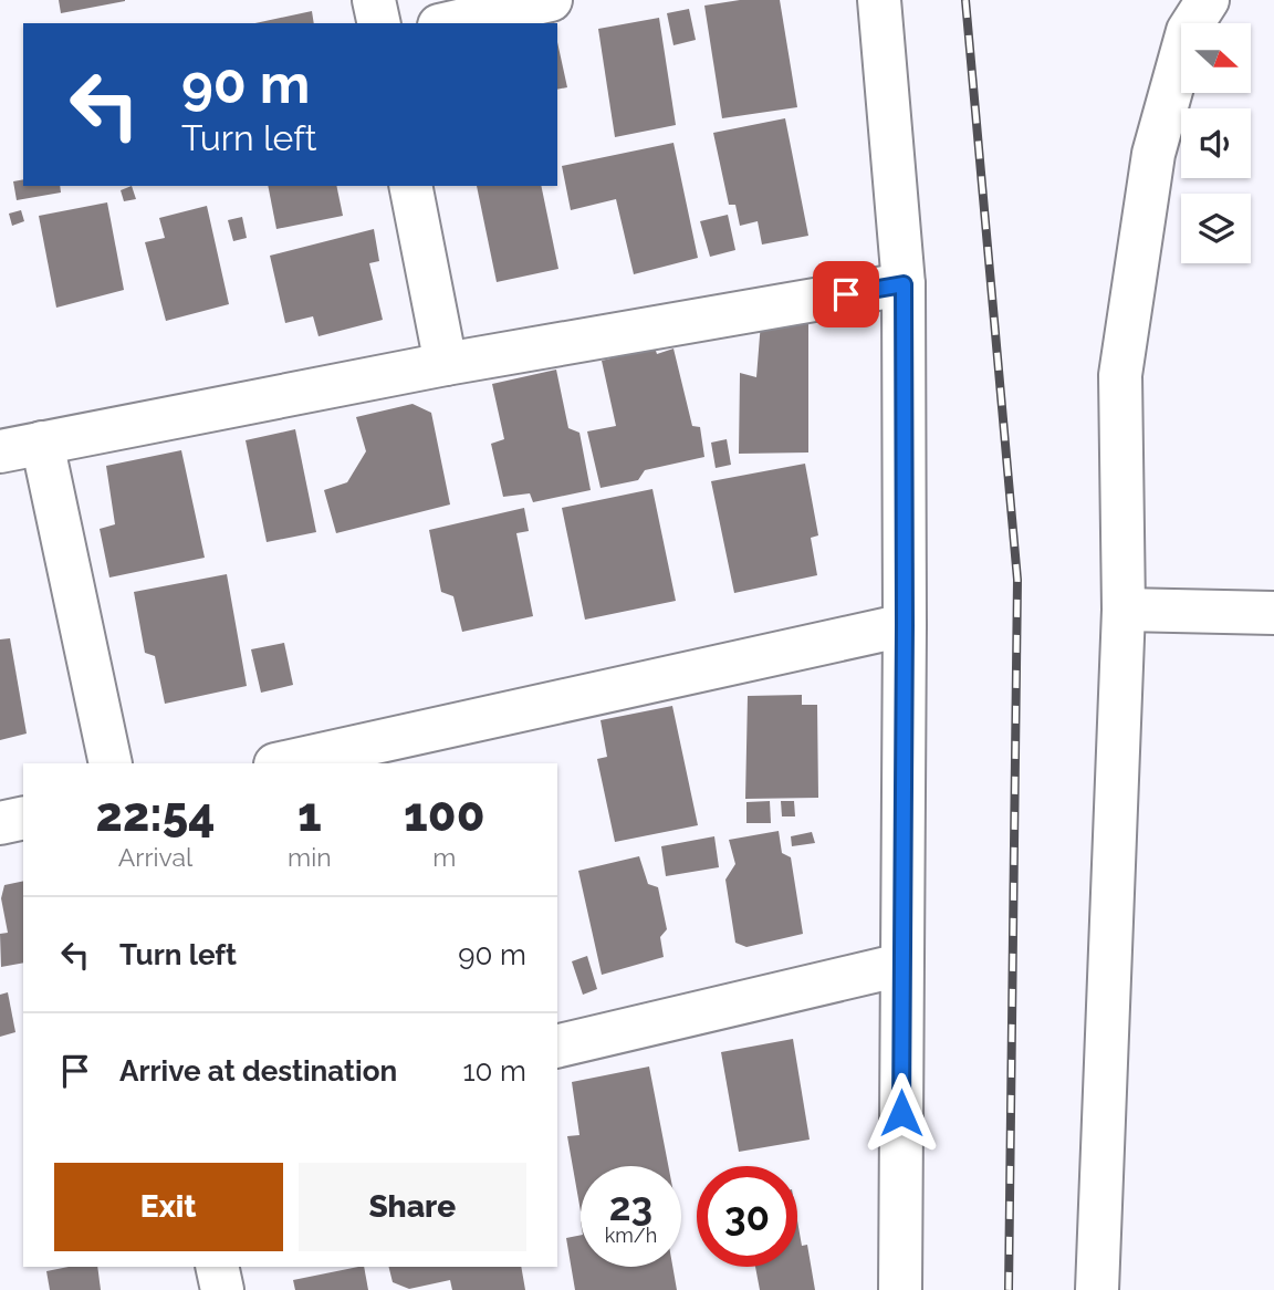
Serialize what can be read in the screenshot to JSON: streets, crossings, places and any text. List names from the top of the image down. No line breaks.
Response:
{"north":"right","page":{"turn":["90 m","Turn left"],"eta":["22:54","Arrival","1","min","100","m"],"list":[{"name":"Turn left","value":"90 m"},{"name":"Arrive at destination","value":"10 m"}],"buttons":["Exit","Share"],"speed":"23 km/h","limit":"30"}}
